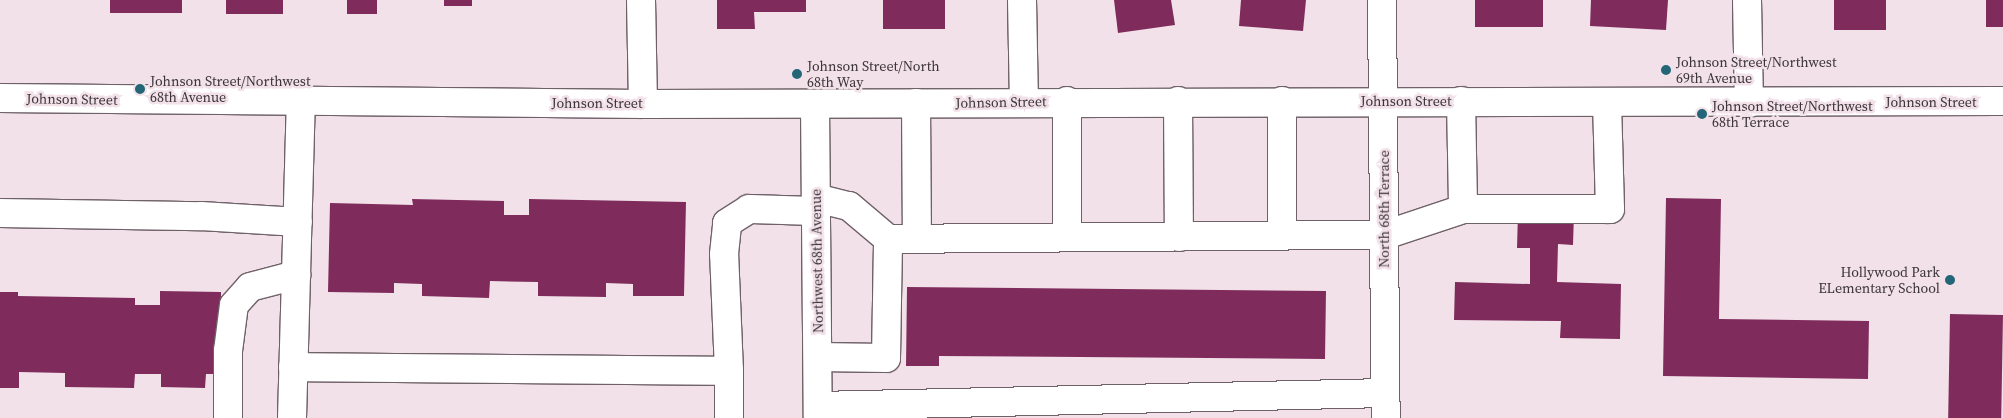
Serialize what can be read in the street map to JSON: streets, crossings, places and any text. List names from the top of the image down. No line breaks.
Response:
{"streets":{"street":["Johnson Street","North 68th Terrace","Northwest 68th Avenue"]},"crossings":[["Johnson Street","North 68th Terrace"],["Johnson Street","Northwest 68th Avenue"]],"places":["Johnson Street/Northwest 69th Avenue","Johnson Street/North 68th Way","Johnson Street/Northwest 68th Avenue","Johnson Street/Northwest 68th Terrace","Hollywood Park ELementary School"]}
